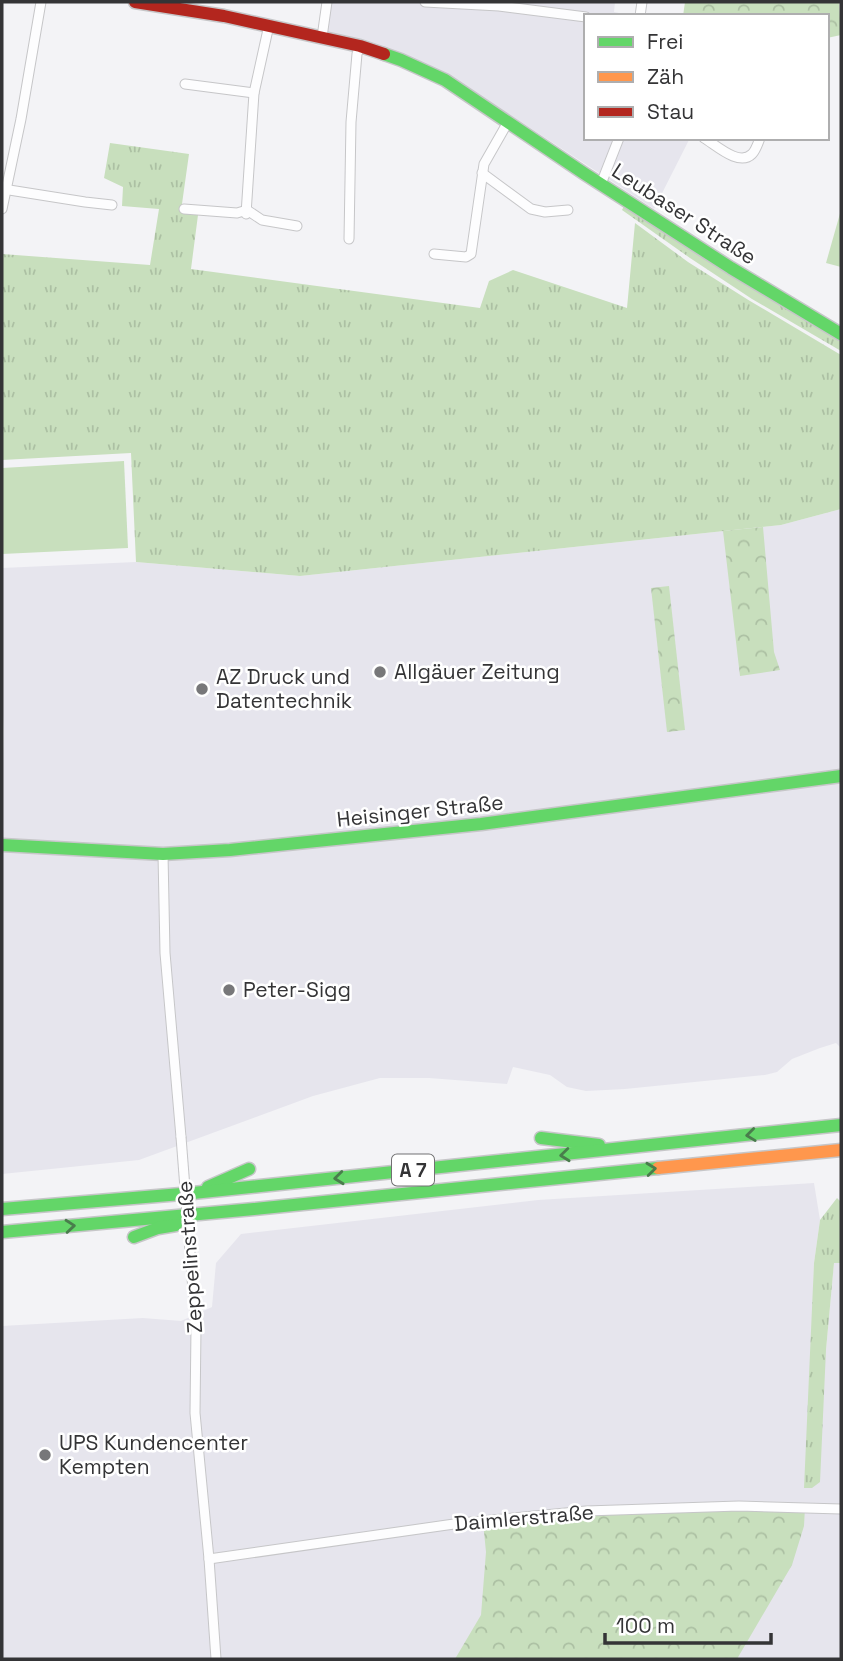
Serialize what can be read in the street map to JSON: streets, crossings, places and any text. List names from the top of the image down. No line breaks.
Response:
{"streets":{"main road":["Leubaser Straße","Heisinger Straße","A 7"],"street":["Zeppelinstraße","Daimlerstraße"]},"crossings":[["Heisinger Straße","Zeppelinstraße"],["Zeppelinstraße","Daimlerstraße"]],"places":["Allgäuer Zeitung","AZ Druck und Datentechnik","Peter-Sigg","UPS Kundencenter Kempten"],"legend":["Frei","Zäh","Stau"],"scale_bar":"100 m"}
